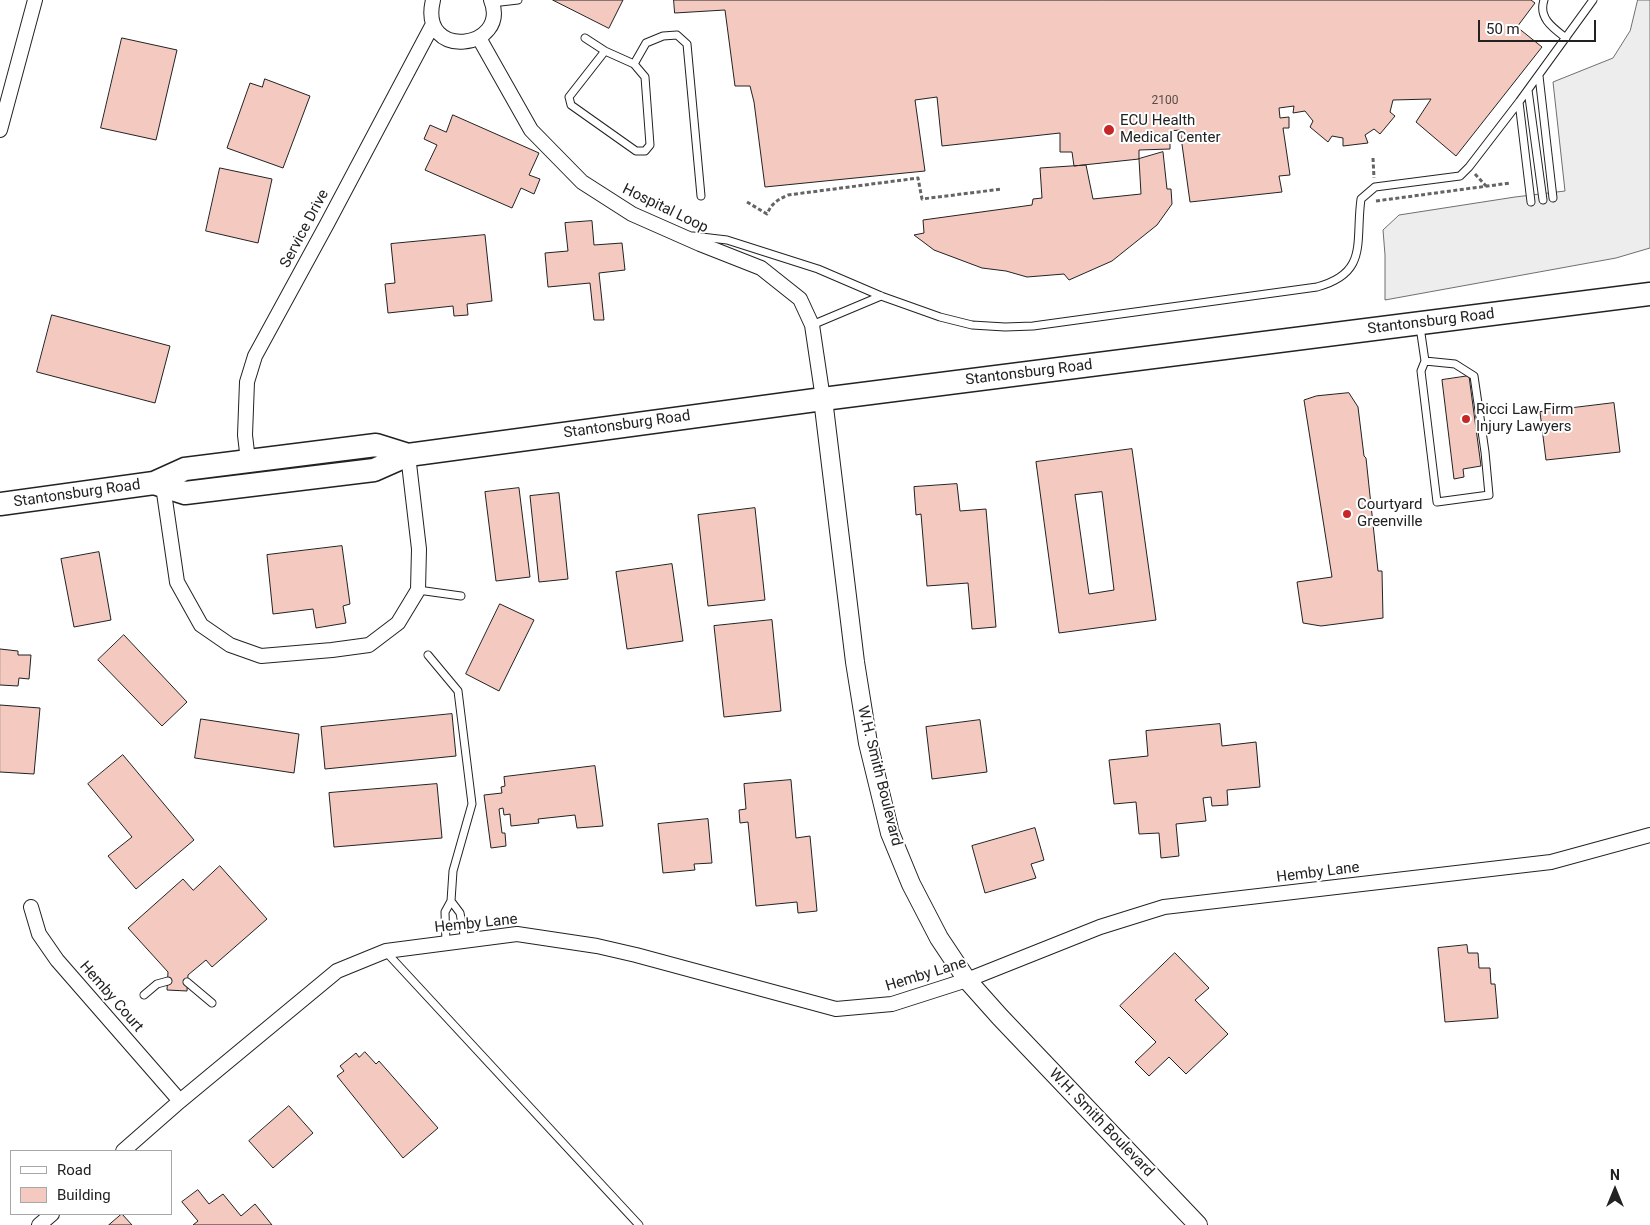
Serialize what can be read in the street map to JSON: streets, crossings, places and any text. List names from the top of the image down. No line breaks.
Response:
{"streets":{"main road":["Stantonsburg Road"],"street":["Hospital Loop","Service Drive","W.H. Smith Boulevard","Hemby Lane","Hemby Court"]},"crossings":[["Hospital Loop","Stantonsburg Road"],["Hospital Loop","W.H. Smith Boulevard"],["Service Drive","Stantonsburg Road"],["Stantonsburg Road","W.H. Smith Boulevard"],["W.H. Smith Boulevard","Hemby Lane"],["Hemby Lane","Hemby Court"]],"places":["ECU Health Medical Center","Ricci Law Firm Injury Lawyers","Courtyard Greenville"],"house_numbers":["2100"],"legend":["Road","Building"],"scale_bar":"50 m","north":"top"}
